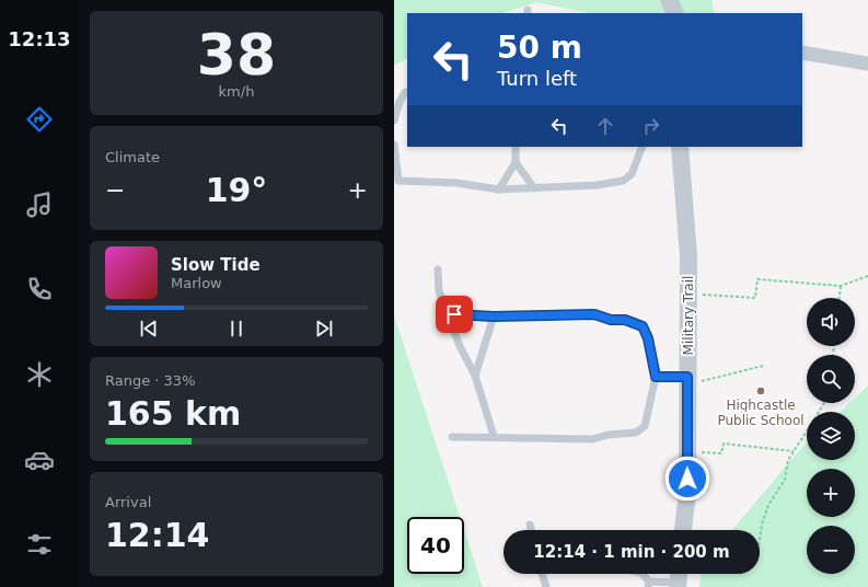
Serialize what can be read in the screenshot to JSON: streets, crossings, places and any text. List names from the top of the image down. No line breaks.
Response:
{"streets":{"street":["Military Trail"]},"places":["Highcastle Public School"],"page":{"tabs":"12:13","tile":[["38","km/h"],"Climate",["Range · 33%","165 km"],["Arrival","12:14"]],"turn":["50 m","Turn left"],"heat":["−","19°","+"],"song":["Slow Tide","Marlow"],"map_buttons":["+","−"],"limit":"40","trip":"12:14 · 1 min · 200 m"}}
